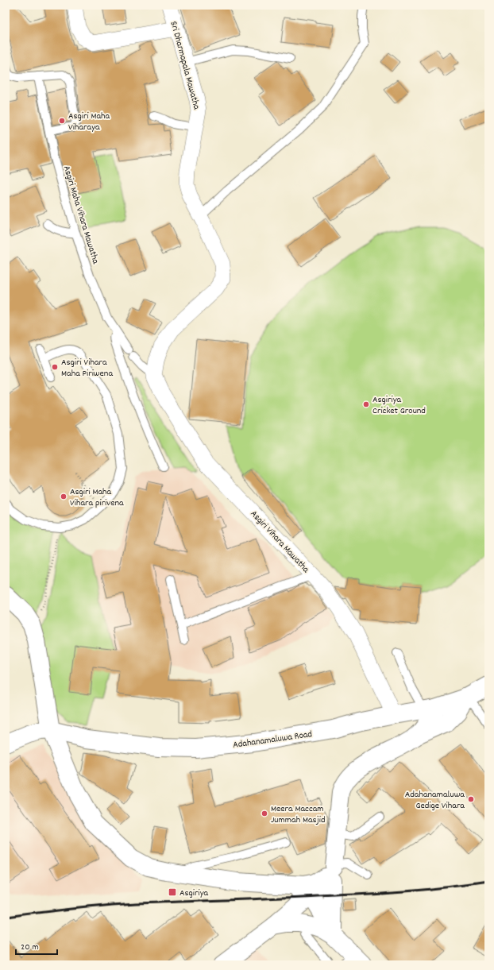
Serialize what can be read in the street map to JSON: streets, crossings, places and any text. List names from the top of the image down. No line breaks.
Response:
{"streets":{"street":["Sri Dharmapala Mawatha","Asgiri Vihara Mawatha","Adahanamaluwa Road"],"lane":["Asgiri Maha Vihara Mawatha"]},"crossings":[["Sri Dharmapala Mawatha","Asgiri Maha Vihara Mawatha"],["Sri Dharmapala Mawatha","Asgiri Vihara Mawatha"],["Asgiri Maha Vihara Mawatha","Asgiri Vihara Mawatha"],["Asgiri Vihara Mawatha","Adahanamaluwa Road"]],"places":{"other":["Asgiri Maha Viharaya","Asgiri Vihara Maha Piriwena","Asgiriya Cricket Ground","Asgiri Maha Vihara pirivena","Adahanamaluwa Gedige Vihara","Meera Maccam Jummah Masjid"],"transit":["Asgiriya"]},"scale_bar":"20 m"}
